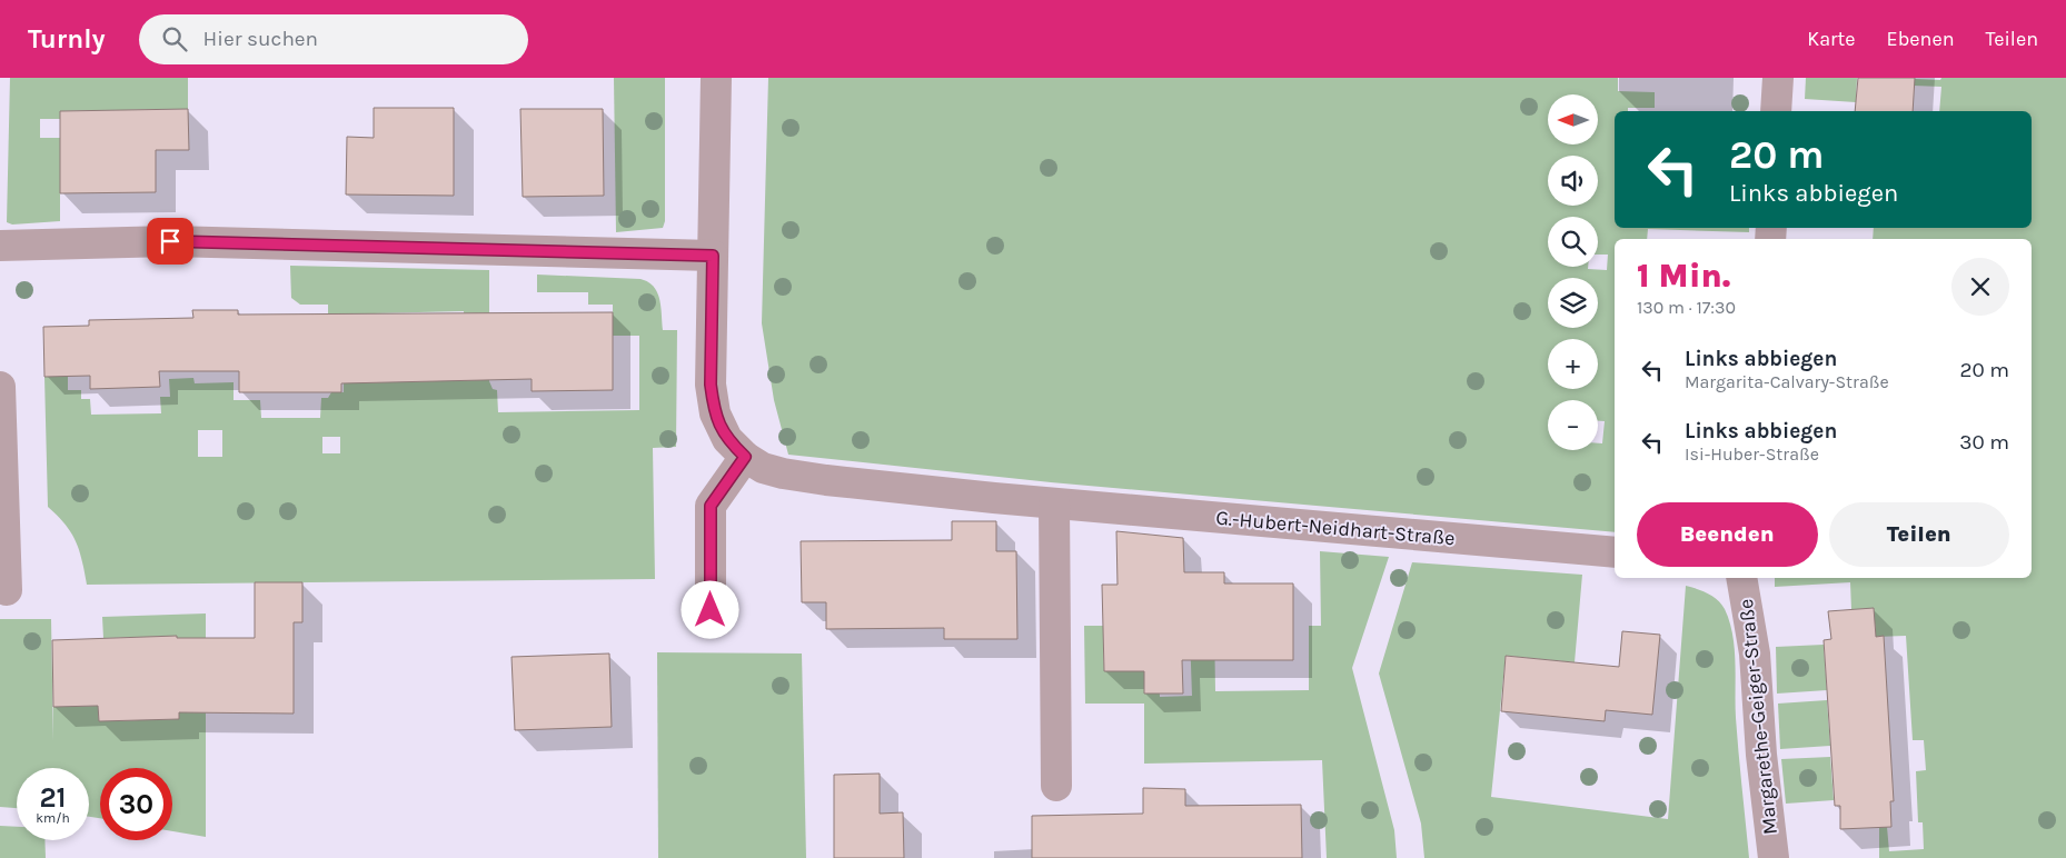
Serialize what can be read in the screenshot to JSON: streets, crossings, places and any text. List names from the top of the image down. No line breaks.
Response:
{"streets":{"street":["G.-Hubert-Neidhart-Straße","Margarethe-Geiger-Straße"]},"north":"left","page":{"header":"Turnly","search":"Hier suchen","nav":["Karte","Ebenen","Teilen"],"map_buttons":["+","−"],"turn":["20 m","Links abbiegen"],"heading":["1 Min.","130 m · 17:30"],"list":[{"name":"Links abbiegen","note":"Margarita-Calvary-Straße","value":"20 m"},{"name":"Links abbiegen","note":"Isi-Huber-Straße","value":"30 m"}],"buttons":["Beenden","Teilen"],"speed":"21 km/h","limit":"30"}}
